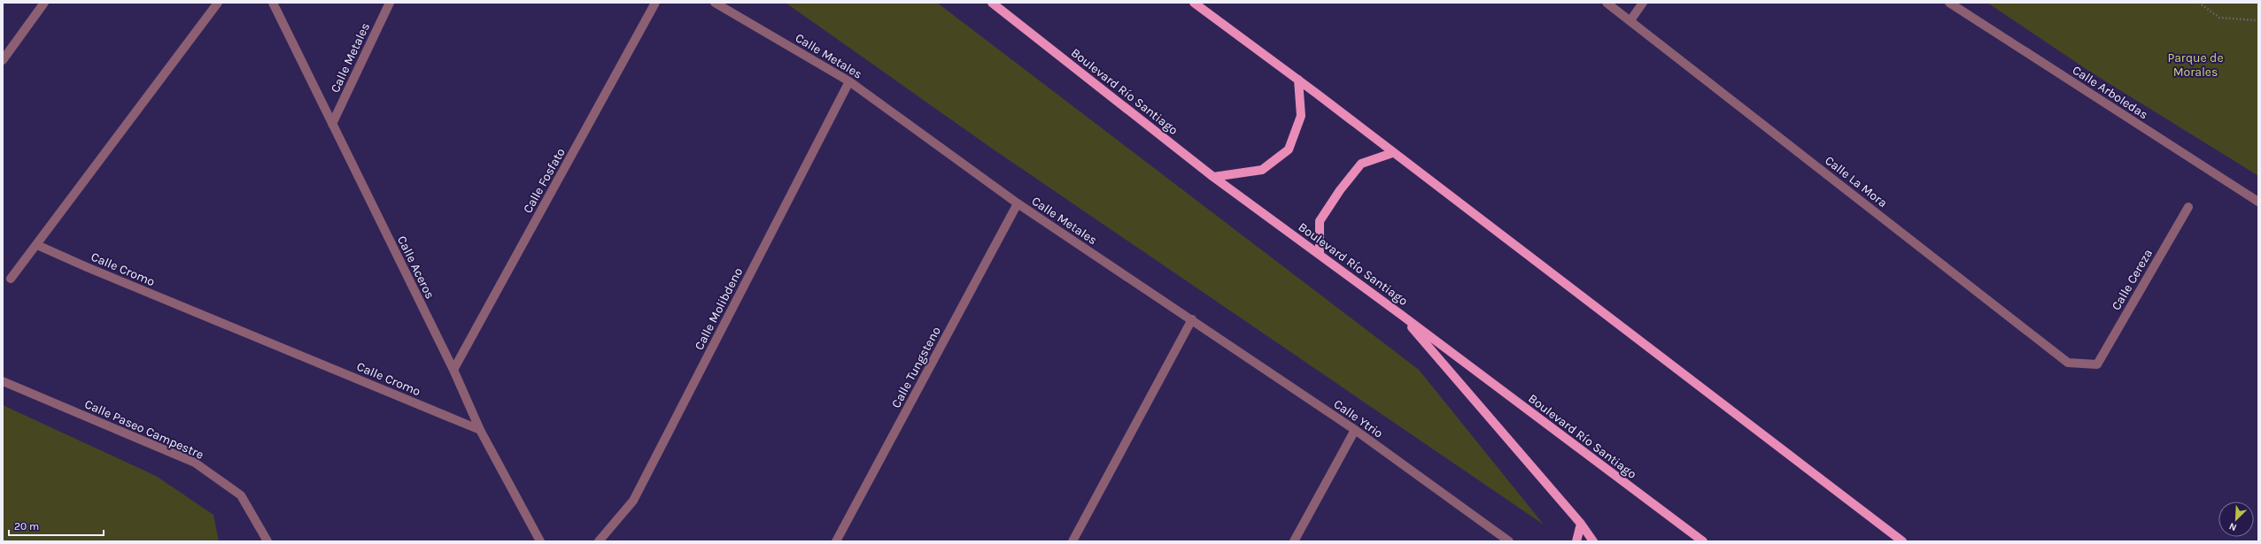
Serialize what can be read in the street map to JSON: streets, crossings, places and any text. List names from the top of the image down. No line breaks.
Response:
{"streets":{"main road":["Boulevard Río Santiago"],"street":["Calle Metales","Calle Arboledas","Calle Fosfato","Calle La Mora","Calle Aceros","Calle Cromo","Calle Cereza","Calle Molibdeno","Calle Tungsteno","Calle Ytrio","Calle Paseo Campestre"]},"crossings":[["Calle Metales","Calle Aceros"],["Calle Metales","Calle Molibdeno"],["Calle Metales","Calle Tungsteno"],["Calle Metales","Calle Ytrio"],["Calle Fosfato","Calle Aceros"],["Calle La Mora","Calle Cereza"],["Calle Aceros","Calle Cromo"]],"parks":["Parque de Morales"],"scale_bar":"20 m","north":"bottom left"}
